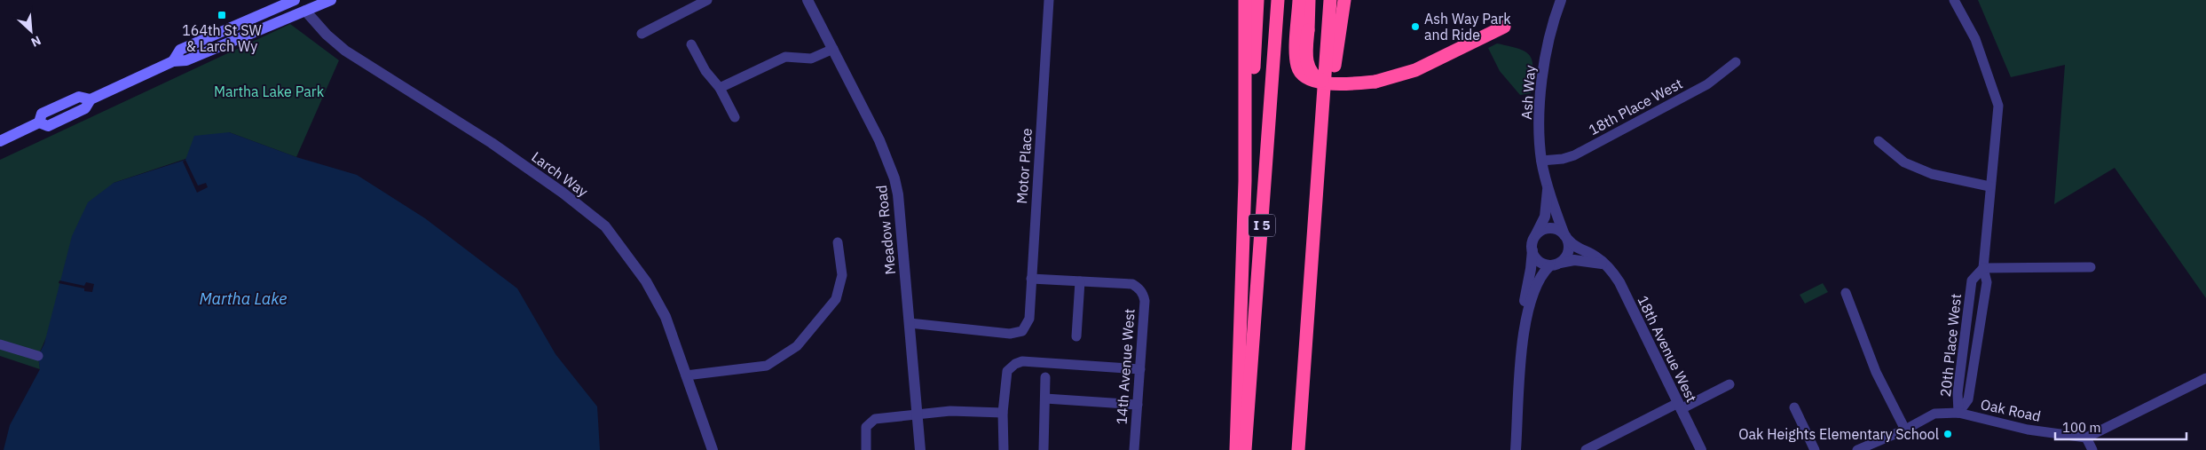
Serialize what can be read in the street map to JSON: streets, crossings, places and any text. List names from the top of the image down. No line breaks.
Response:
{"streets":{"highway":["I 5"],"main road":["Larch Way"],"street":["Ash Way","18th Place West","Motor Place","Meadow Road","20th Place West","18th Avenue West","14th Avenue West","Oak Road"]},"crossings":[["Ash Way","18th Place West"],["Ash Way","18th Avenue West"],["Motor Place","Meadow Road"],["20th Place West","Oak Road"]],"water":["Martha Lake"],"parks":["Martha Lake Park"],"places":{"transit":["164th St SW & Larch Wy"],"other":["Ash Way Park and Ride","Oak Heights Elementary School"]},"scale_bar":"100 m","north":"bottom right"}
